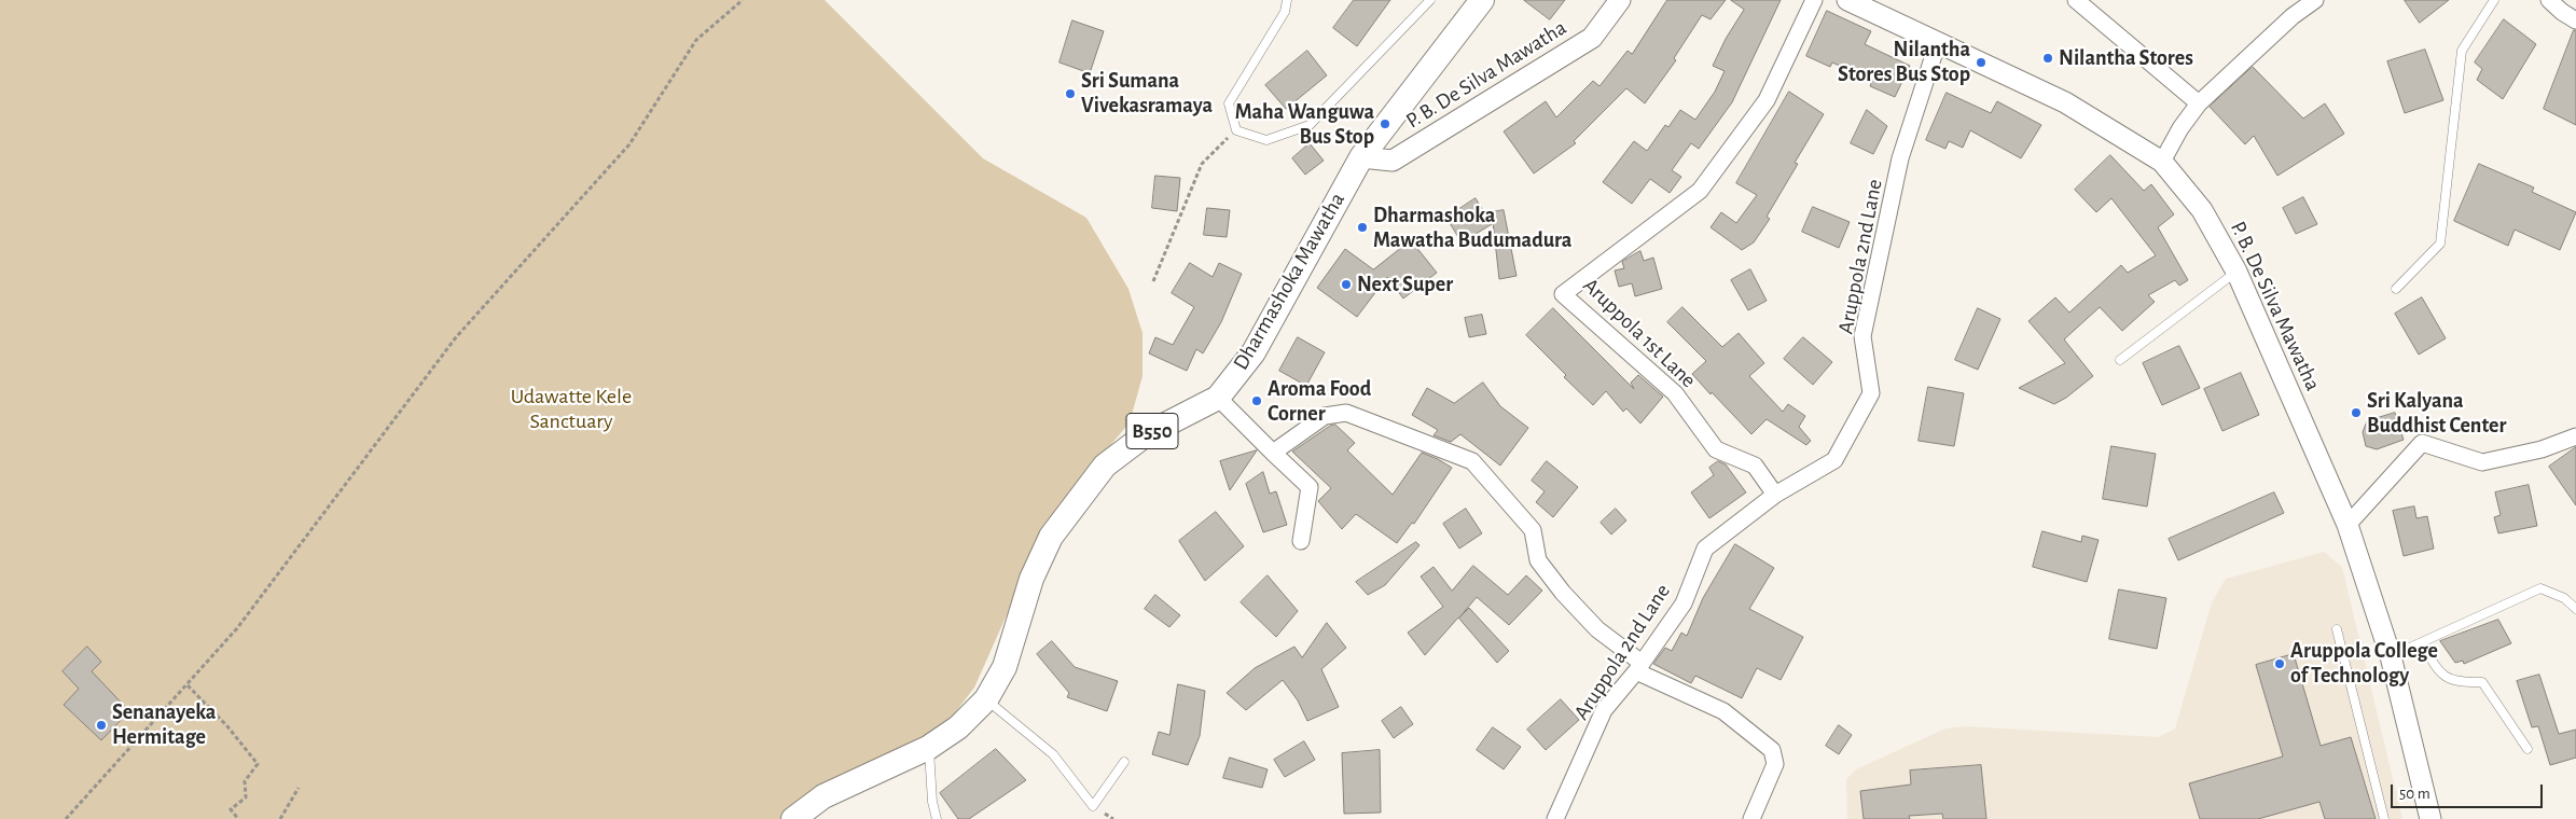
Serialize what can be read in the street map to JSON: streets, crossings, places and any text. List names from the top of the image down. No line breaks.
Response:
{"streets":{"main road":["Dharmashoka Mawatha","B550"],"street":["P. B. De Silva Mawatha","Aruppola 2nd Lane","Aruppola 1st Lane"]},"crossings":[["P. B. De Silva Mawatha","Aruppola 2nd Lane"],["P. B. De Silva Mawatha","Dharmashoka Mawatha"],["Aruppola 2nd Lane","Aruppola 1st Lane"]],"parks":["Udawatte Kele Sanctuary"],"places":["Nilantha Stores","Nilantha Stores Bus Stop","Sri Sumana Vivekasramaya","Maha Wanguwa Bus Stop","Dharmashoka Mawatha Budumadura","Next Super","Aroma Food Corner","Sri Kalyana Buddhist Center","Aruppola College of Technology","Senanayeka Hermitage"],"scale_bar":"50 m"}
